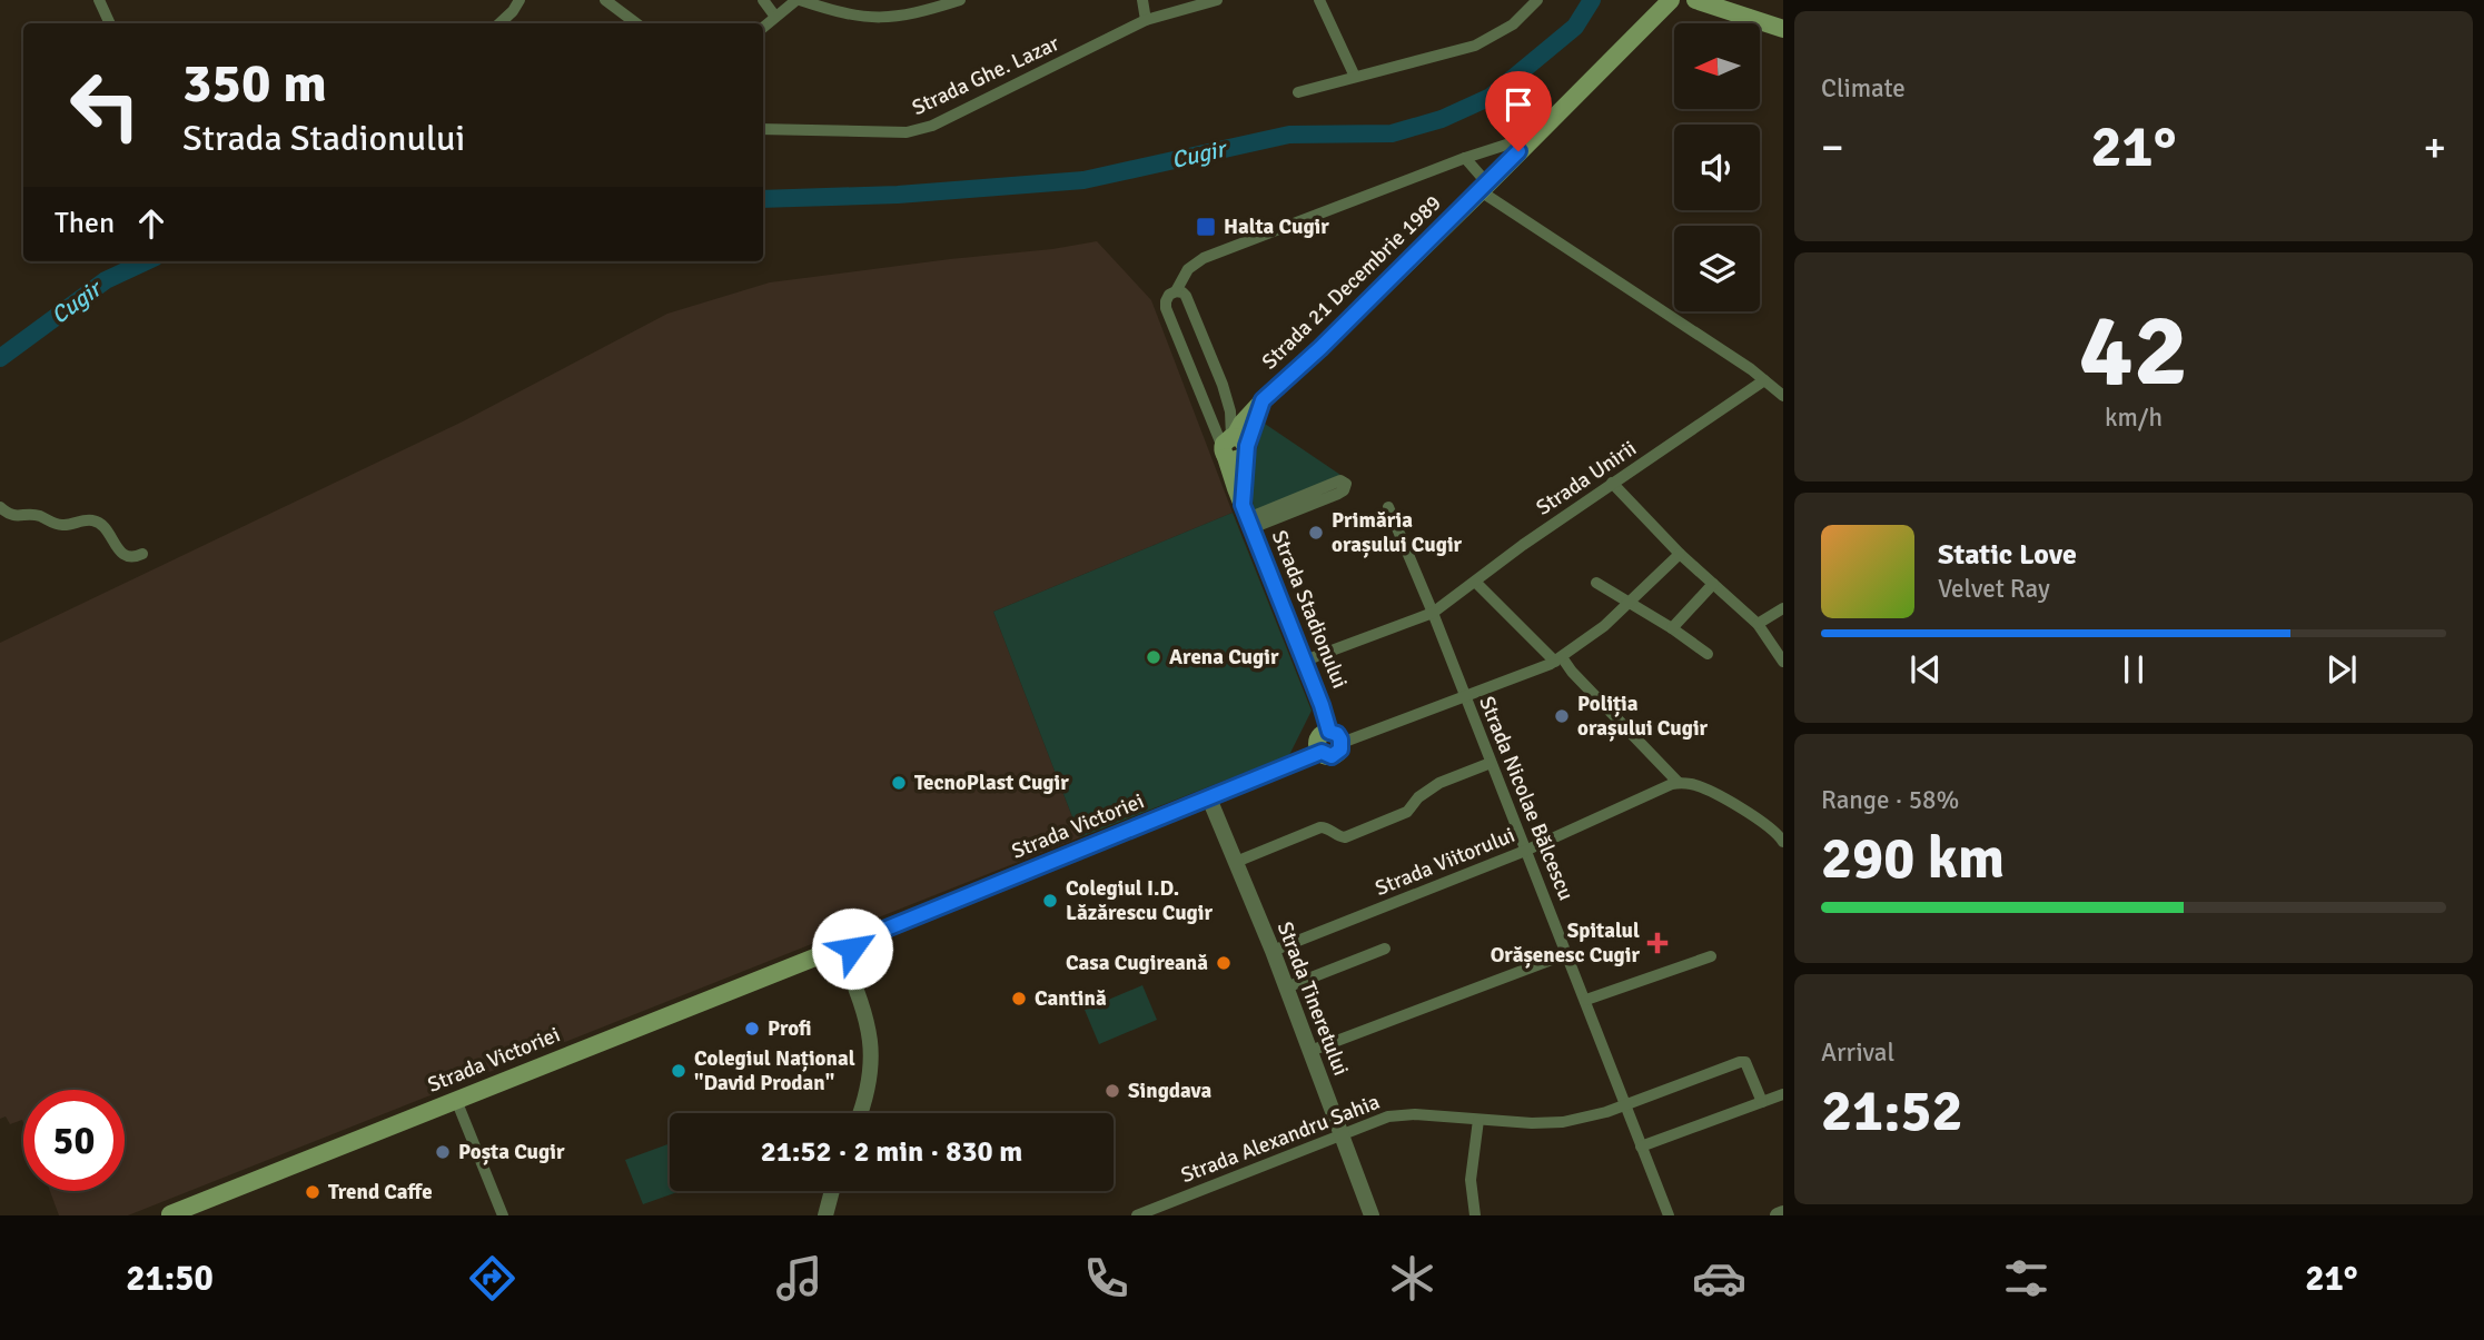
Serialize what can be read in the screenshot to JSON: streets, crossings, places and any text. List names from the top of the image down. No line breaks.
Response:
{"streets":{"main road":["Strada 21 Decembrie 1989","Strada Stadionului","Strada Victoriei"],"street":["Strada Ghe. Lazar","Strada Unirii","Strada Nicolae Bălcescu","Strada Viitorului","Strada Tineretului","Strada Alexandru Sahia"]},"crossings":[["Strada 21 Decembrie 1989","Strada Stadionului"],["Strada Unirii","Strada Stadionului"],["Strada Unirii","Strada Nicolae Bălcescu"],["Strada Stadionului","Strada Victoriei"],["Strada Nicolae Bălcescu","Strada Viitorului"],["Strada Nicolae Bălcescu","Strada Alexandru Sahia"],["Strada Victoriei","Strada Tineretului"],["Strada Viitorului","Strada Tineretului"],["Strada Tineretului","Strada Alexandru Sahia"]],"water":["Cugir"],"places":{"transit":["Halta Cugir"],"other":["Primăria orașului Cugir","Arena Cugir","Poliția orașului Cugir","TecnoPlast Cugir","Colegiul I.D. Lăzărescu Cugir","Casa Cugireană","Cantină","Profi","Colegiul Național \"David Prodan\"","Singdava","Poșta Cugir","Trend Caffe"],"health":["Spitalul Orășenesc Cugir"]},"north":"left","page":{"tile":["Climate",["42","km/h"],["Range · 58%","290 km"],["Arrival","21:52"]],"turn":["350 m","Strada Stadionului"],"heat":["−","21°","+"],"then":"Then","song":["Static Love","Velvet Ray"],"limit":"50","trip":"21:52 · 2 min · 830 m","tabs":["21:50","21°"]}}
